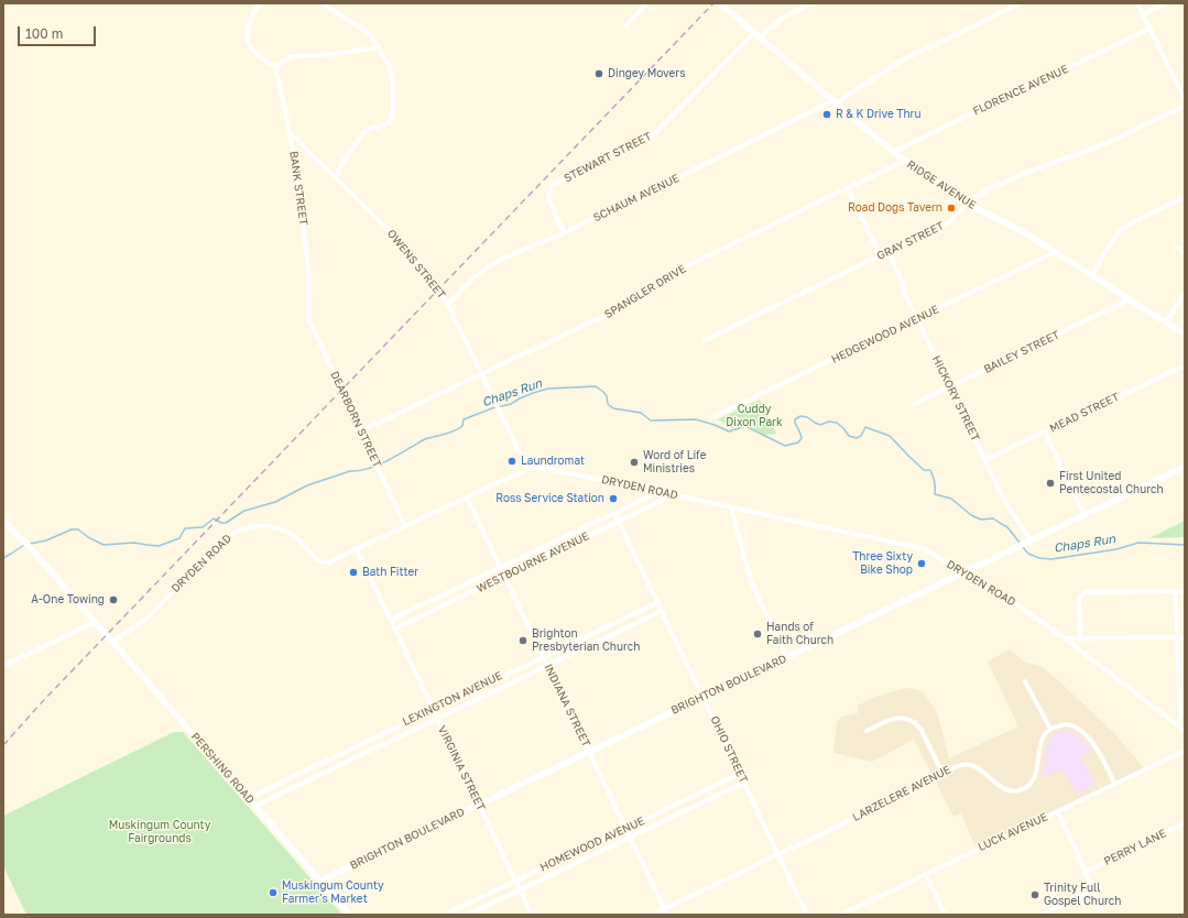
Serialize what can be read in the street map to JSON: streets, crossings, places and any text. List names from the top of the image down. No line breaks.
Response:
{"streets":{"street":["FLORENCE AVENUE","STEWART STREET","RIDGE AVENUE","BANK STREET","SCHAUM AVENUE","GRAY STREET","OWENS STREET","SPANGLER DRIVE","HEDGEWOOD AVENUE","BAILEY STREET","HICKORY STREET","MEAD STREET","DEARBORN STREET","DRYDEN ROAD","WESTBOURNE AVENUE","BRIGHTON BOULEVARD","LEXINGTON AVENUE","INDIANA STREET","OHIO STREET","PERSHING ROAD","VIRGINIA STREET","LARZELERE AVENUE","LUCK AVENUE","HOMEWOOD AVENUE","PERRY LANE"]},"crossings":[["FLORENCE AVENUE","RIDGE AVENUE"],["STEWART STREET","RIDGE AVENUE"],["STEWART STREET","SCHAUM AVENUE"],["RIDGE AVENUE","SCHAUM AVENUE"],["RIDGE AVENUE","GRAY STREET"],["RIDGE AVENUE","SPANGLER DRIVE"],["RIDGE AVENUE","HEDGEWOOD AVENUE"],["RIDGE AVENUE","BAILEY STREET"],["BANK STREET","OWENS STREET"],["BANK STREET","DEARBORN STREET"],["SCHAUM AVENUE","OWENS STREET"],["GRAY STREET","HICKORY STREET"],["OWENS STREET","SPANGLER DRIVE"],["OWENS STREET","DRYDEN ROAD"],["SPANGLER DRIVE","DEARBORN STREET"],["HEDGEWOOD AVENUE","HICKORY STREET"],["BAILEY STREET","HICKORY STREET"],["HICKORY STREET","MEAD STREET"],["HICKORY STREET","BRIGHTON BOULEVARD"],["DEARBORN STREET","DRYDEN ROAD"],["DRYDEN ROAD","WESTBOURNE AVENUE"],["DRYDEN ROAD","BRIGHTON BOULEVARD"],["DRYDEN ROAD","INDIANA STREET"],["DRYDEN ROAD","PERSHING ROAD"],["DRYDEN ROAD","VIRGINIA STREET"],["WESTBOURNE AVENUE","INDIANA STREET"],["WESTBOURNE AVENUE","OHIO STREET"],["WESTBOURNE AVENUE","VIRGINIA STREET"],["BRIGHTON BOULEVARD","INDIANA STREET"],["BRIGHTON BOULEVARD","OHIO STREET"],["BRIGHTON BOULEVARD","PERSHING ROAD"],["BRIGHTON BOULEVARD","VIRGINIA STREET"],["LEXINGTON AVENUE","INDIANA STREET"],["LEXINGTON AVENUE","OHIO STREET"],["LEXINGTON AVENUE","PERSHING ROAD"],["LEXINGTON AVENUE","VIRGINIA STREET"],["INDIANA STREET","LARZELERE AVENUE"],["INDIANA STREET","HOMEWOOD AVENUE"],["OHIO STREET","LARZELERE AVENUE"],["OHIO STREET","HOMEWOOD AVENUE"],["VIRGINIA STREET","HOMEWOOD AVENUE"]],"water":["Chaps Run"],"parks":["Cuddy Dixon Park","Muskingum County Fairgrounds"],"places":["Dingey Movers","R & K Drive Thru","Road Dogs Tavern","Laundromat","Word of Life Ministries","First United Pentecostal Church","Ross Service Station","Three Sixty Bike Shop","Bath Fitter","A-One Towing","Hands of Faith Church","Brighton Presbyterian Church","Muskingum County Farmer's Market","Trinity Full Gospel Church"],"scale_bar":"100 m"}
